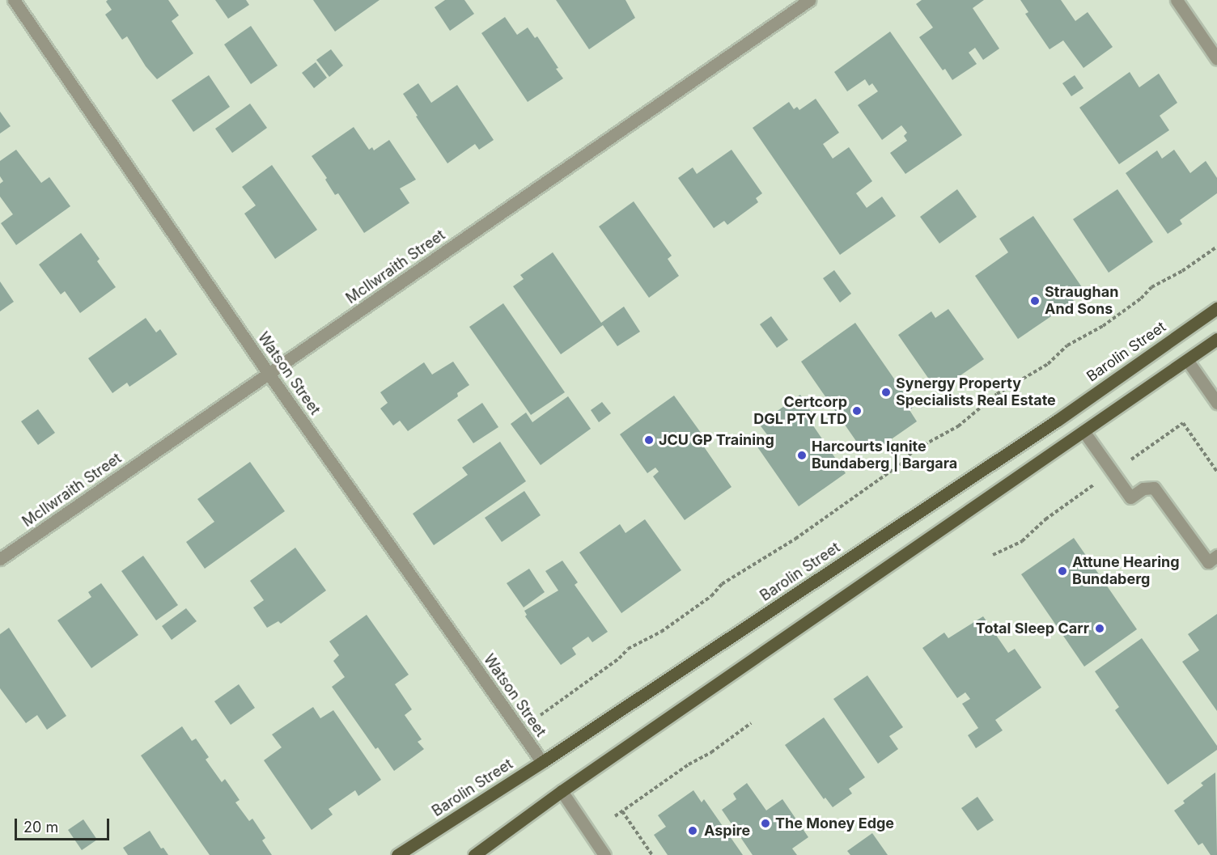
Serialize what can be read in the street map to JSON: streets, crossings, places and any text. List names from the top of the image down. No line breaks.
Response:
{"streets":{"main road":["Barolin Street"],"street":["McIlwraith Street","Watson Street"]},"crossings":[["McIlwraith Street","Watson Street"],["Barolin Street","Watson Street"]],"places":["Straughan And Sons","Synergy Property Specialists Real Estate","Certcorp DGL PTY LTD","JCU GP Training","Harcourts Ignite Bundaberg | Bargara","Attune Hearing Bundaberg","Total Sleep Carr","The Money Edge","Aspire"],"scale_bar":"20 m"}
